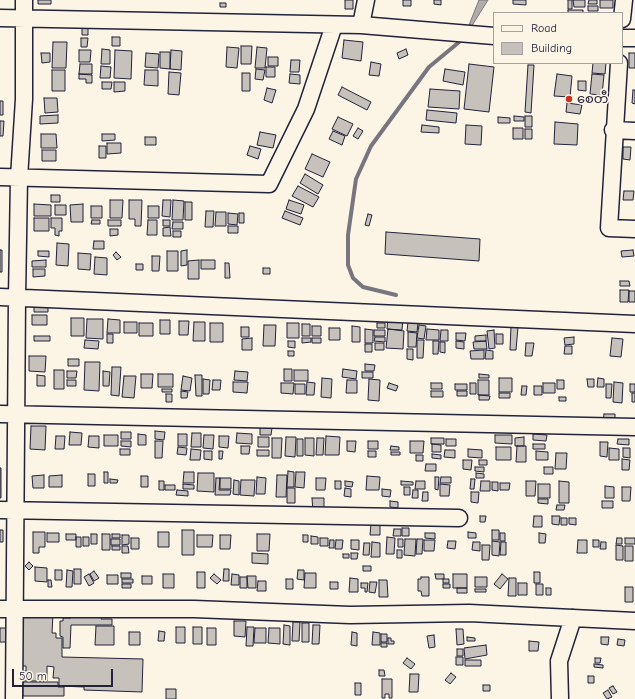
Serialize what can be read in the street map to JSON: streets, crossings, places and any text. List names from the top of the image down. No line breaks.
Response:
{"places":["စေတီ"],"legend":["Road","Building"],"scale_bar":"50 m"}
